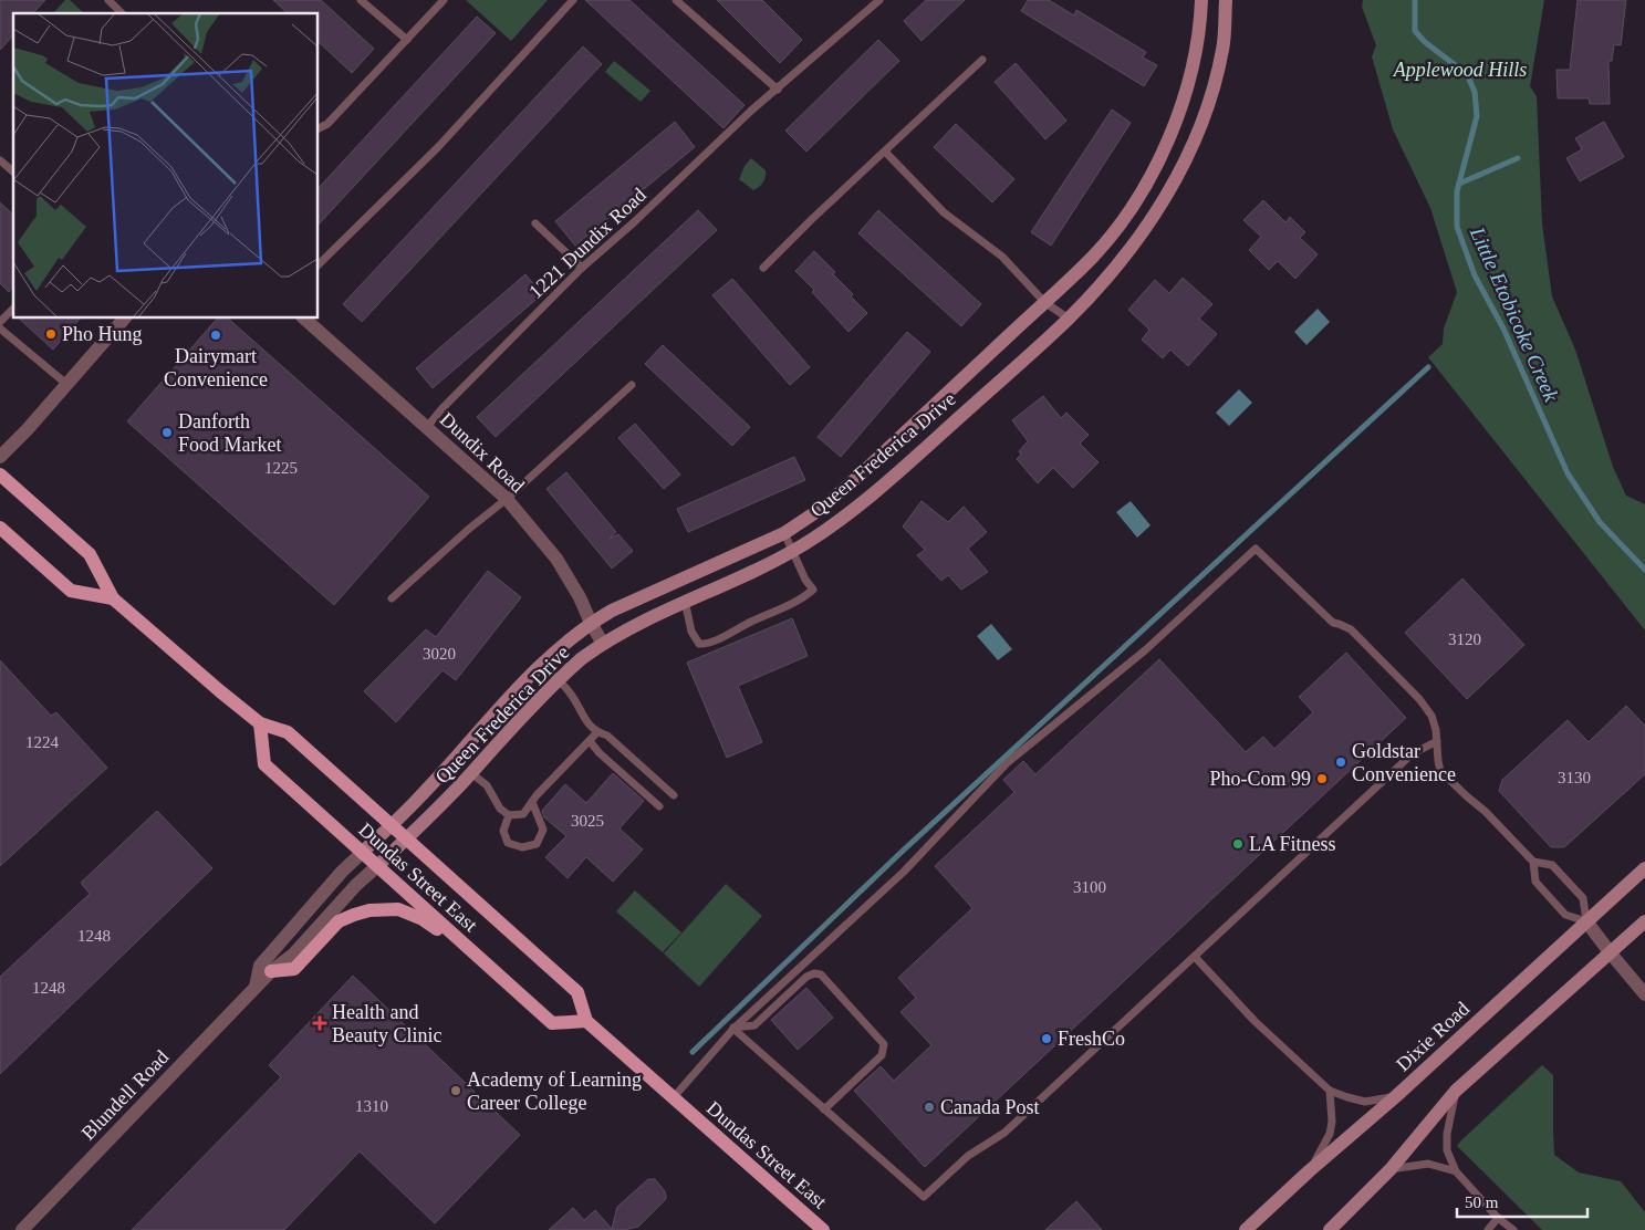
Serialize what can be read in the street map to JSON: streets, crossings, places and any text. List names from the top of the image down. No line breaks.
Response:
{"streets":{"main road":["Dundas Street East"],"street":["Dundix Road","Queen Frederica Drive","Dixie Road","Blundell Road"],"lane":["1221 Dundix Road"]},"crossings":[["1221 Dundix Road","Dundix Road"],["Dundix Road","Queen Frederica Drive"],["Queen Frederica Drive","Dundas Street East"],["Queen Frederica Drive","Blundell Road"],["Dundas Street East","Blundell Road"]],"water":["Little Etobicoke Creek"],"parks":["Applewood Hills"],"places":{"other":["Pho Hung","Dairymart Convenience","Danforth Food Market","Goldstar Convenience","Pho-Com 99","LA Fitness","FreshCo","Academy of Learning Career College","Canada Post"],"health":["Health and Beauty Clinic"]},"house_numbers":["1225","3120","3020","1224","3130","3025","3100","1248","1248","1310"],"scale_bar":"50 m"}
